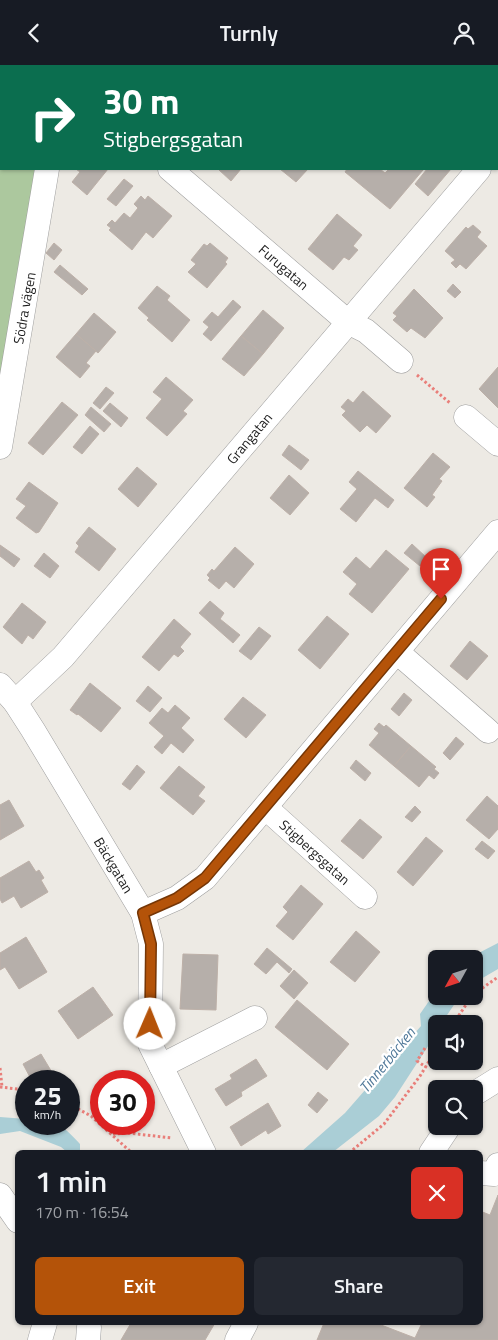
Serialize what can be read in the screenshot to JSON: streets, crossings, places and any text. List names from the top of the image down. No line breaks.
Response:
{"streets":{"street":["Furugatan","Södra vägen","Grangatan","Stigbergsgatan","Bäckgatan"]},"crossings":[["Furugatan","Grangatan"],["Grangatan","Bäckgatan"]],"water":["Tinnerbäcken"],"north":"bottom left","page":{"header":"Turnly","turn":["30 m","Stigbergsgatan"],"speed":"25 km/h","limit":"30","heading":["1 min","170 m · 16:54"],"buttons":["Exit","Share"]}}
